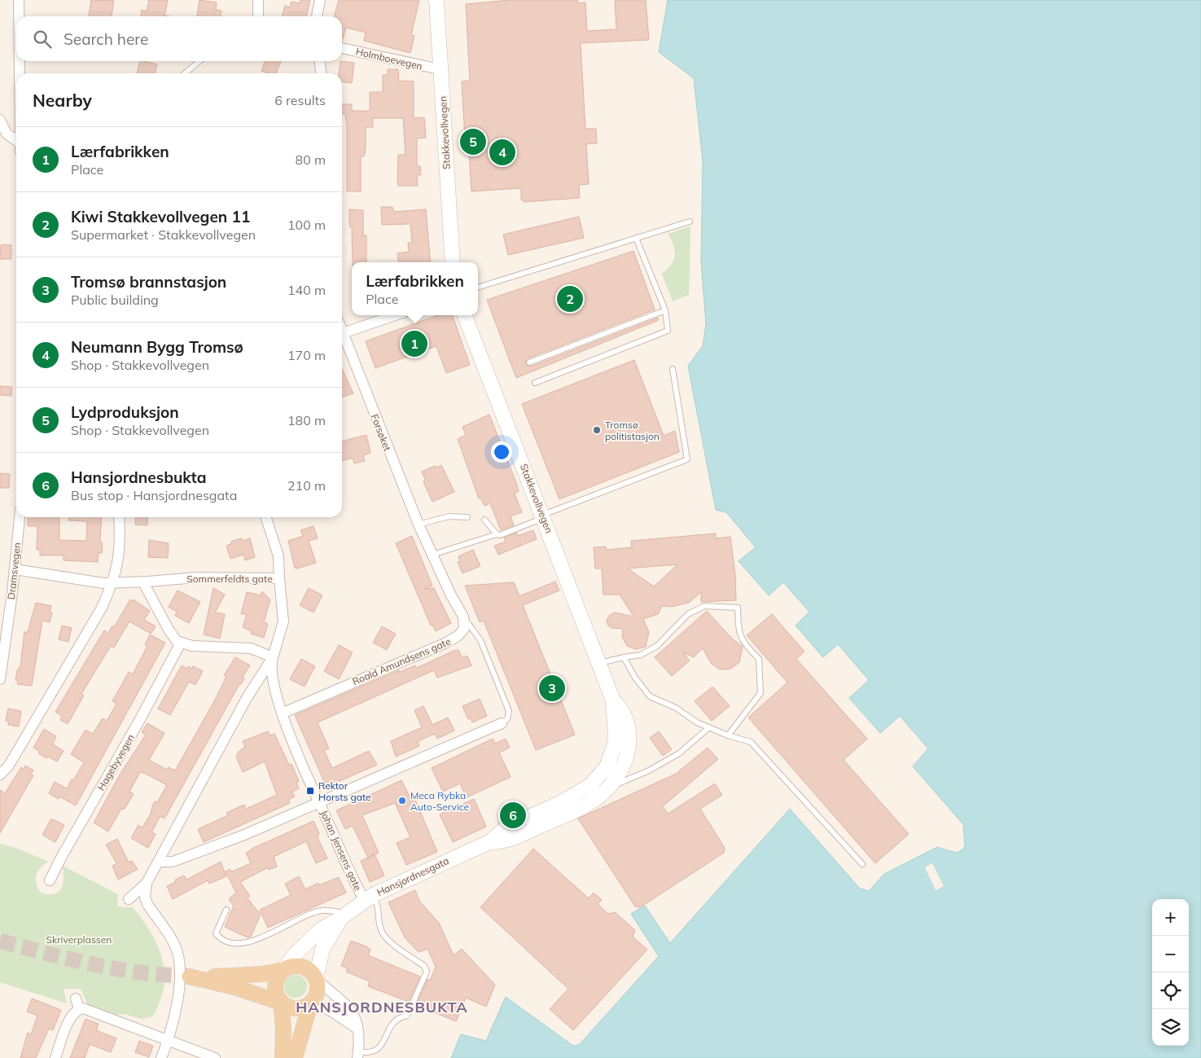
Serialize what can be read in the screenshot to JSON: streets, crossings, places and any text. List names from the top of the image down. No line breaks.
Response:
{"streets":{"street":["Holmboevegen","Stakkevollvegen","Forsøket","Dramsvegen","Sommerfeldts gate","Roald Amundsens gate","Hagebyvegen","Johan Jensens gate","Hansjordnesgata"]},"crossings":[["Holmboevegen","Stakkevollvegen"],["Stakkevollvegen","Hansjordnesgata"],["Sommerfeldts gate","Johan Jensens gate"],["Roald Amundsens gate","Johan Jensens gate"],["Johan Jensens gate","Hansjordnesgata"]],"districts":["HANSJORDNESBUKTA"],"parks":["Skriverplassen"],"places":{"other":["Tromsø politistasjon","Meca Rybka Auto-Service"],"transit":["Rektor Horsts gate"]},"page":{"search":"Search here","heading":["Nearby","6 results"],"list":[{"mark":"1","name":"Lærfabrikken","note":"Place","value":"80 m"},{"mark":"2","name":"Kiwi Stakkevollvegen 11","note":"Supermarket · Stakkevollvegen","value":"100 m"},{"mark":"3","name":"Tromsø brannstasjon","note":"Public building","value":"140 m"},{"mark":"4","name":"Neumann Bygg Tromsø","note":"Shop · Stakkevollvegen","value":"170 m"},{"mark":"5","name":"Lydproduksjon","note":"Shop · Stakkevollvegen","value":"180 m"},{"mark":"6","name":"Hansjordnesbukta","note":"Bus stop · Hansjordnesgata","value":"210 m"}],"pins":["5","4","2","1","3","6"],"popup":["Lærfabrikken","Place"],"map_buttons":["+","−"]}}
